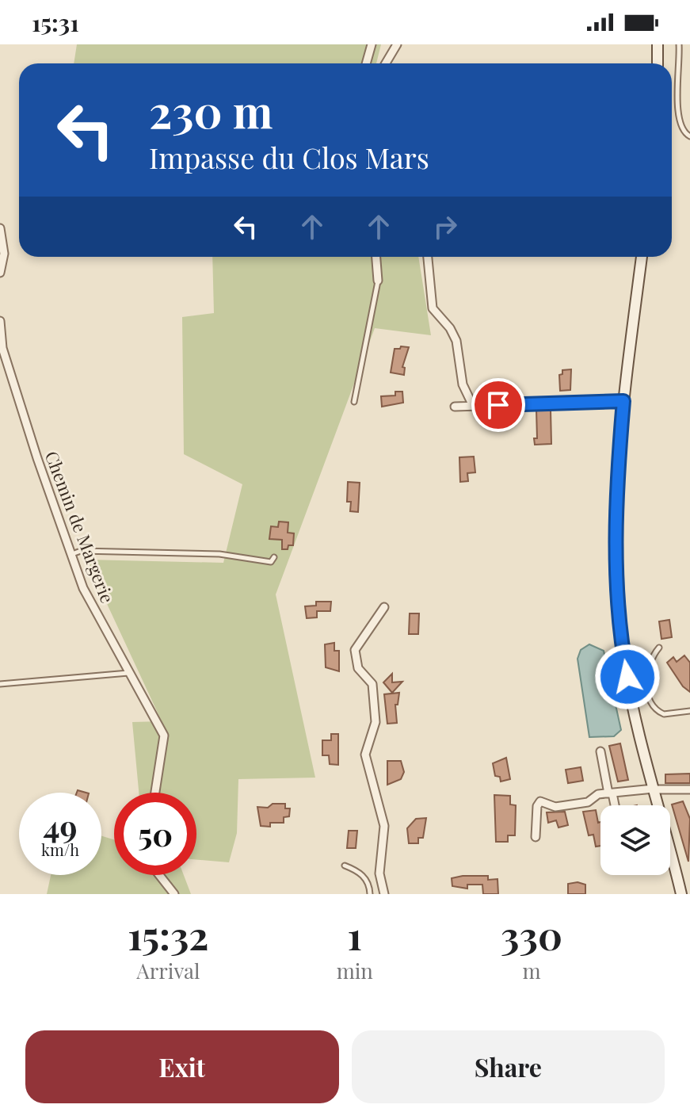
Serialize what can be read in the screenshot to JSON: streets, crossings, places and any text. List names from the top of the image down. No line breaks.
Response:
{"streets":{"street":["Chemin de Margerie"]},"page":{"status":"15:31","turn":["230 m","Impasse du Clos Mars"],"speed":"49 km/h","limit":"50","eta":["15:32","Arrival","1","min","330","m"],"buttons":["Exit","Share"]}}
